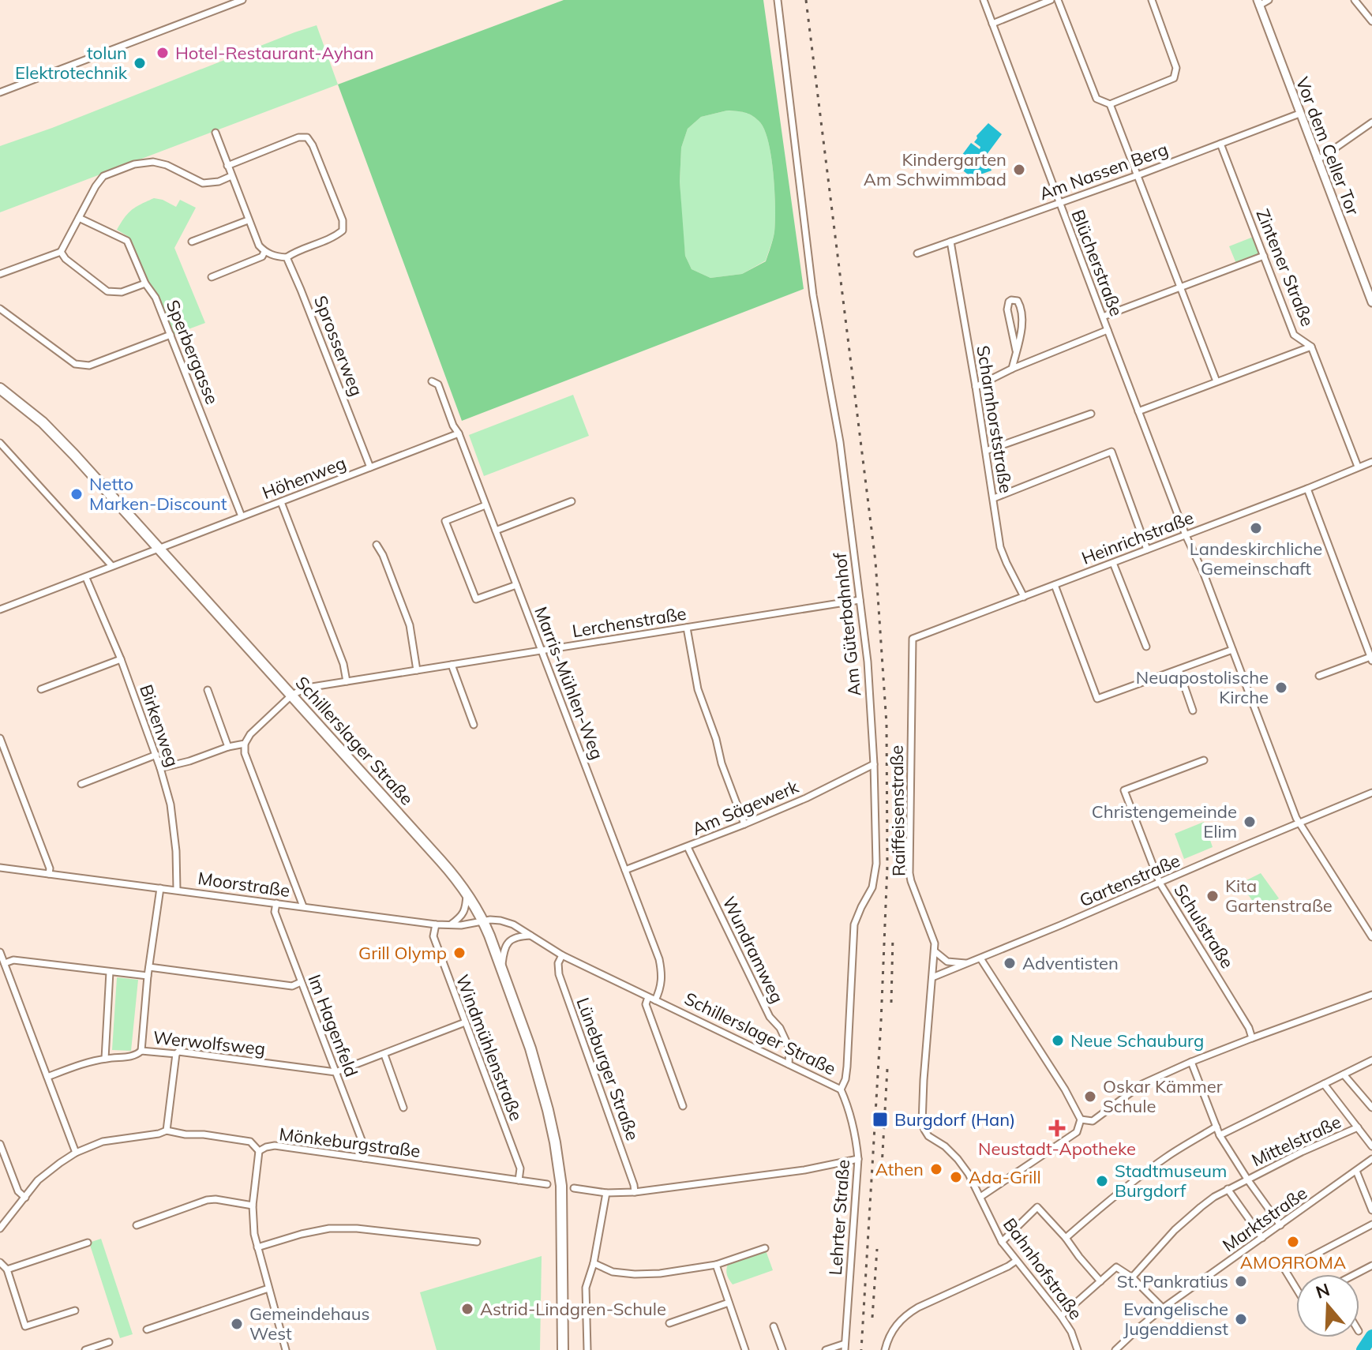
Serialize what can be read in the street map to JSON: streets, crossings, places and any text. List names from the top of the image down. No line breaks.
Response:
{"streets":{"main road":["Schillerslager Straße"],"street":["Vor dem Celler Tor","Am Nassen Berg","Blücherstraße","Zintener Straße","Sprosserweg","Sperbergasse","Scharnhorststraße","Höhenweg","Heinrichstraße","Lerchenstraße","Am Güterbahnhof","Marris-Mühlen-Weg","Birkenweg","Am Sägewerk","Raiffeisenstraße","Gartenstraße","Moorstraße","Schulstraße","Wundramweg","Im Hagenfeld","Werwolfsweg","Windmühlenstraße","Lüneburger Straße","Mittelstraße","Mönkeburgstraße","Lehrter Straße","Marktstraße","Bahnhofstraße"]},"crossings":[["Vor dem Celler Tor","Am Nassen Berg"],["Am Nassen Berg","Blücherstraße"],["Am Nassen Berg","Zintener Straße"],["Am Nassen Berg","Scharnhorststraße"],["Blücherstraße","Heinrichstraße"],["Blücherstraße","Gartenstraße"],["Zintener Straße","Heinrichstraße"],["Sprosserweg","Höhenweg"],["Sperbergasse","Höhenweg"],["Scharnhorststraße","Heinrichstraße"],["Höhenweg","Marris-Mühlen-Weg"],["Höhenweg","Birkenweg"],["Höhenweg","Schillerslager Straße"],["Heinrichstraße","Raiffeisenstraße"],["Lerchenstraße","Am Güterbahnhof"],["Lerchenstraße","Marris-Mühlen-Weg"],["Lerchenstraße","Schillerslager Straße"],["Am Güterbahnhof","Schillerslager Straße"],["Am Güterbahnhof","Am Sägewerk"],["Am Güterbahnhof","Lehrter Straße"],["Marris-Mühlen-Weg","Schillerslager Straße"],["Marris-Mühlen-Weg","Am Sägewerk"],["Birkenweg","Moorstraße"],["Schillerslager Straße","Moorstraße"],["Schillerslager Straße","Wundramweg"],["Schillerslager Straße","Lüneburger Straße"],["Schillerslager Straße","Lehrter Straße"],["Am Sägewerk","Wundramweg"],["Raiffeisenstraße","Gartenstraße"],["Raiffeisenstraße","Bahnhofstraße"],["Gartenstraße","Schulstraße"],["Moorstraße","Im Hagenfeld"],["Moorstraße","Windmühlenstraße"],["Im Hagenfeld","Werwolfsweg"],["Im Hagenfeld","Mönkeburgstraße"],["Windmühlenstraße","Mönkeburgstraße"]],"places":{"other":["Hotel-Restaurant-Ayhan","tolun Elektrotechnik","Kindergarten Am Schwimmbad","Netto Marken-Discount","Landeskirchliche Gemeinschaft","Neuapostolische Kirche","Christengemeinde Elim","Kita Gartenstraße","Grill Olymp","Adventisten","Neue Schauburg","Oskar Kämmer Schule","Athen","Ada-Grill","Stadtmuseum Burgdorf","AMOЯROMA","St. Pankratius","Astrid-Lindgren-Schule","Evangelische Jugenddienst","Gemeindehaus West"],"transit":["Burgdorf (Han)"],"health":["Neustadt-Apotheke"]},"north":"top"}
